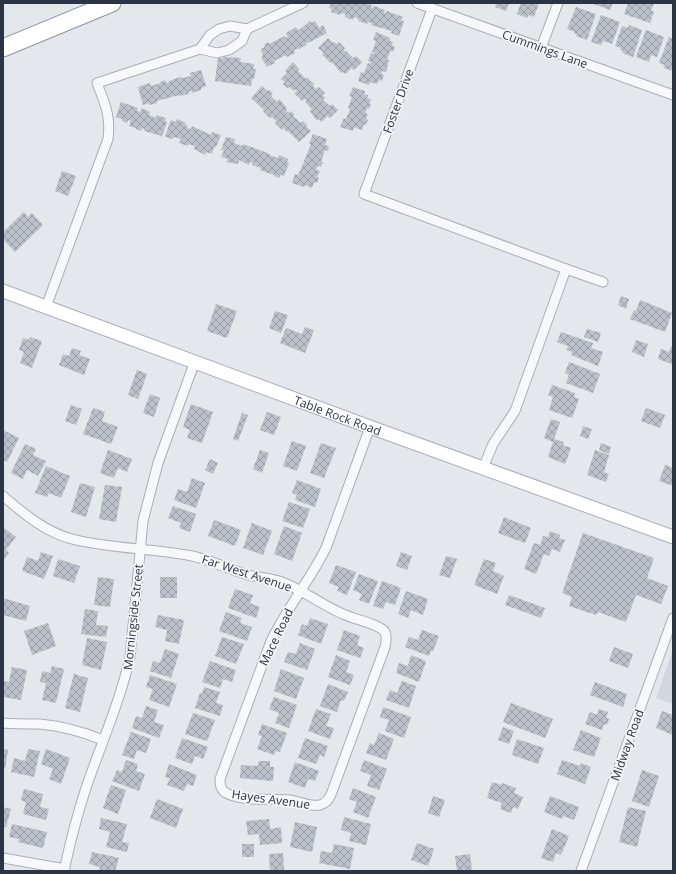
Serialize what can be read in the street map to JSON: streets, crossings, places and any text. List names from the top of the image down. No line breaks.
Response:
{"streets":{"main road":["Table Rock Road"],"street":["Cummings Lane","Foster Drive","Far West Avenue","Morningside Street","Mace Road","Midway Road","Hayes Avenue"]},"crossings":[["Cummings Lane","Foster Drive"],["Table Rock Road","Morningside Street"],["Table Rock Road","Mace Road"],["Far West Avenue","Morningside Street"],["Far West Avenue","Mace Road"],["Far West Avenue","Hayes Avenue"],["Mace Road","Hayes Avenue"]]}
